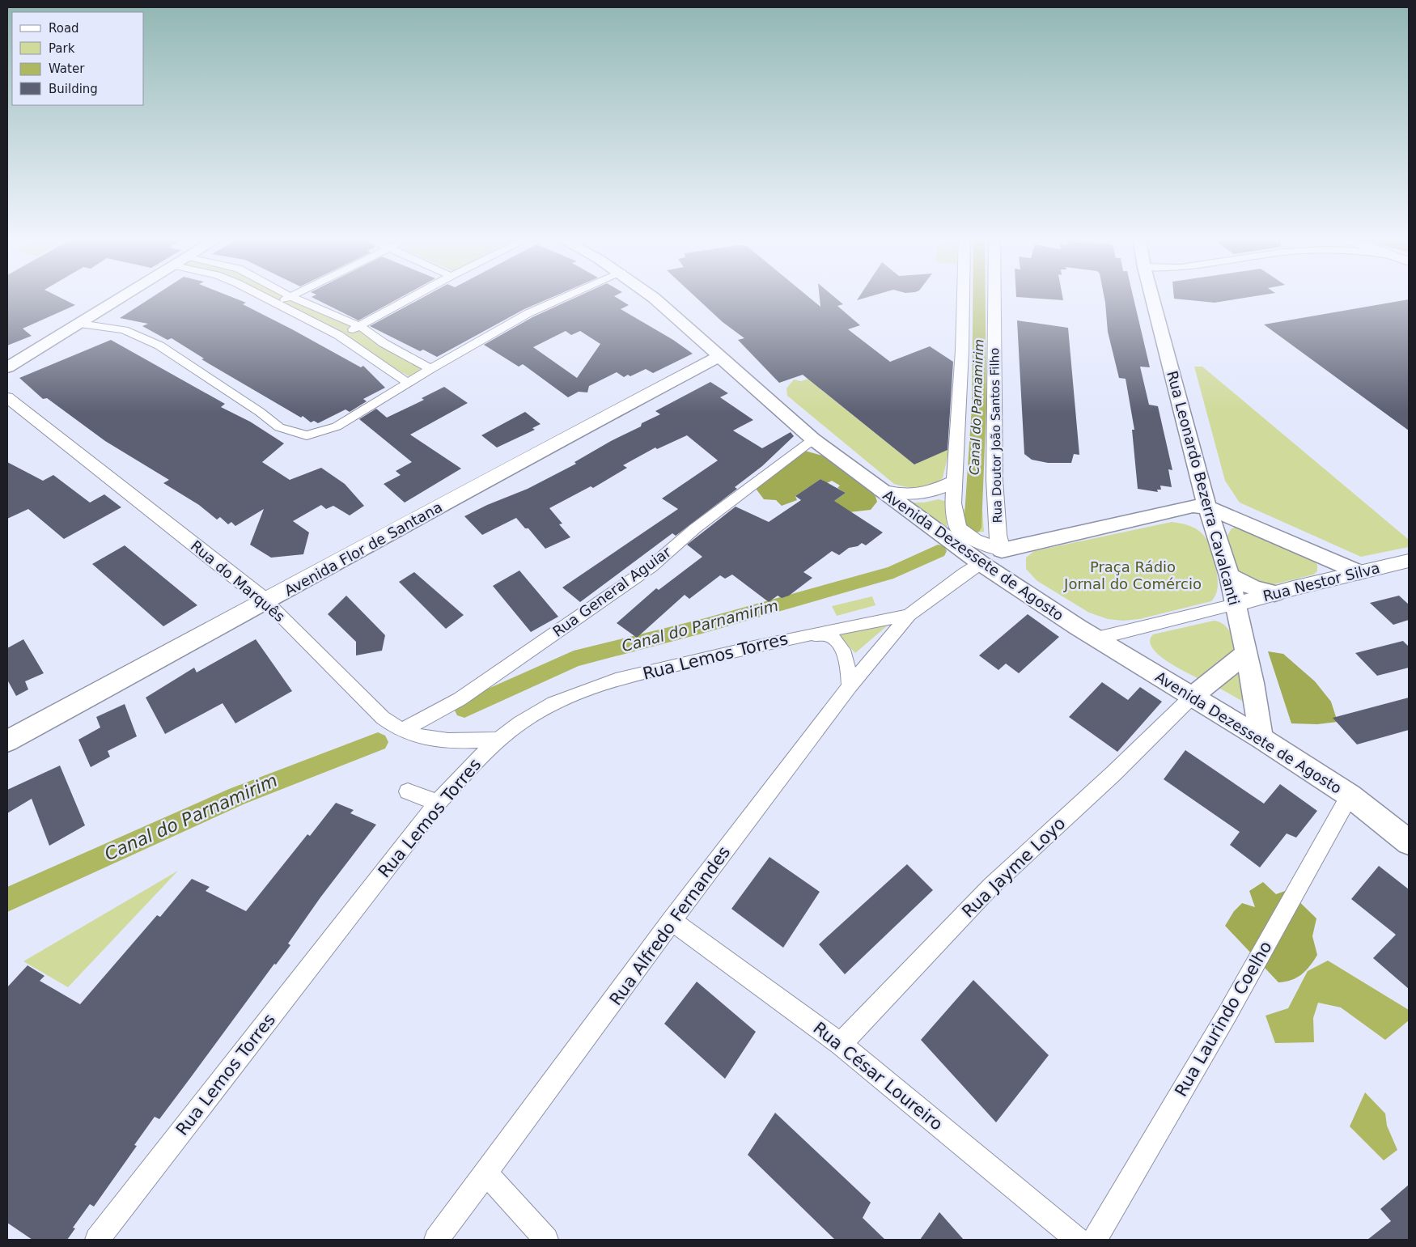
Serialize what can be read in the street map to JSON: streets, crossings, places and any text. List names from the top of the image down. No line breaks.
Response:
{"streets":{"main road":["Rua Leonardo Bezerra Cavalcanti","Avenida Flor de Santana","Avenida Dezessete de Agosto"],"street":["Rua Doutor João Santos Filho","Rua do Marquês","Rua Nestor Silva","Rua General Aguiar","Rua Lemos Torres","Rua Jayme Loyo","Rua Alfredo Fernandes","Rua Laurindo Coelho","Rua César Loureiro"]},"crossings":[["Rua Leonardo Bezerra Cavalcanti","Avenida Dezessete de Agosto"],["Rua Leonardo Bezerra Cavalcanti","Rua Nestor Silva"],["Avenida Flor de Santana","Avenida Dezessete de Agosto"],["Avenida Flor de Santana","Rua do Marquês"],["Avenida Dezessete de Agosto","Rua General Aguiar"],["Avenida Dezessete de Agosto","Rua Jayme Loyo"],["Avenida Dezessete de Agosto","Rua Laurindo Coelho"],["Rua do Marquês","Rua General Aguiar"],["Rua do Marquês","Rua Lemos Torres"],["Rua Lemos Torres","Rua Alfredo Fernandes"],["Rua Jayme Loyo","Rua César Loureiro"],["Rua Alfredo Fernandes","Rua César Loureiro"]],"water":["Canal do Parnamirim"],"parks":["Praça Rádio Jornal do Comércio"],"legend":["Road","Park","Water","Building"]}
